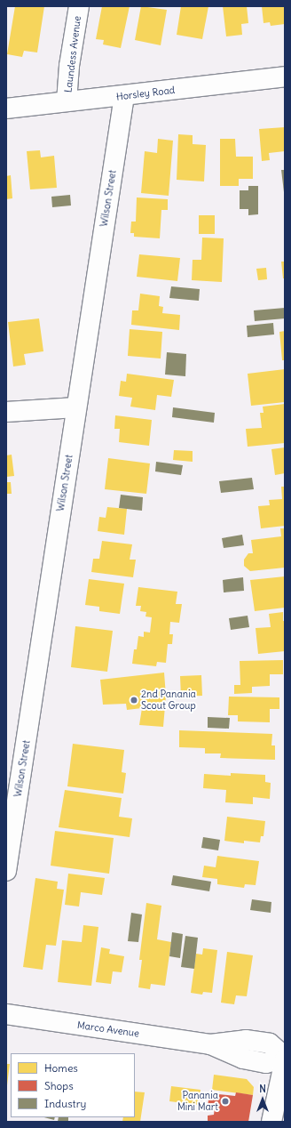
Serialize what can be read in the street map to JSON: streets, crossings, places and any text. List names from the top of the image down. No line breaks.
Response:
{"streets":{"street":["Laundess Avenue","Horsley Road","Wilson Street","Marco Avenue"]},"crossings":[["Laundess Avenue","Horsley Road"],["Horsley Road","Wilson Street"]],"places":["2nd Panania Scout Group","Panania Mini Mart"],"legend":["Homes","Shops","Industry"],"north":"top"}
